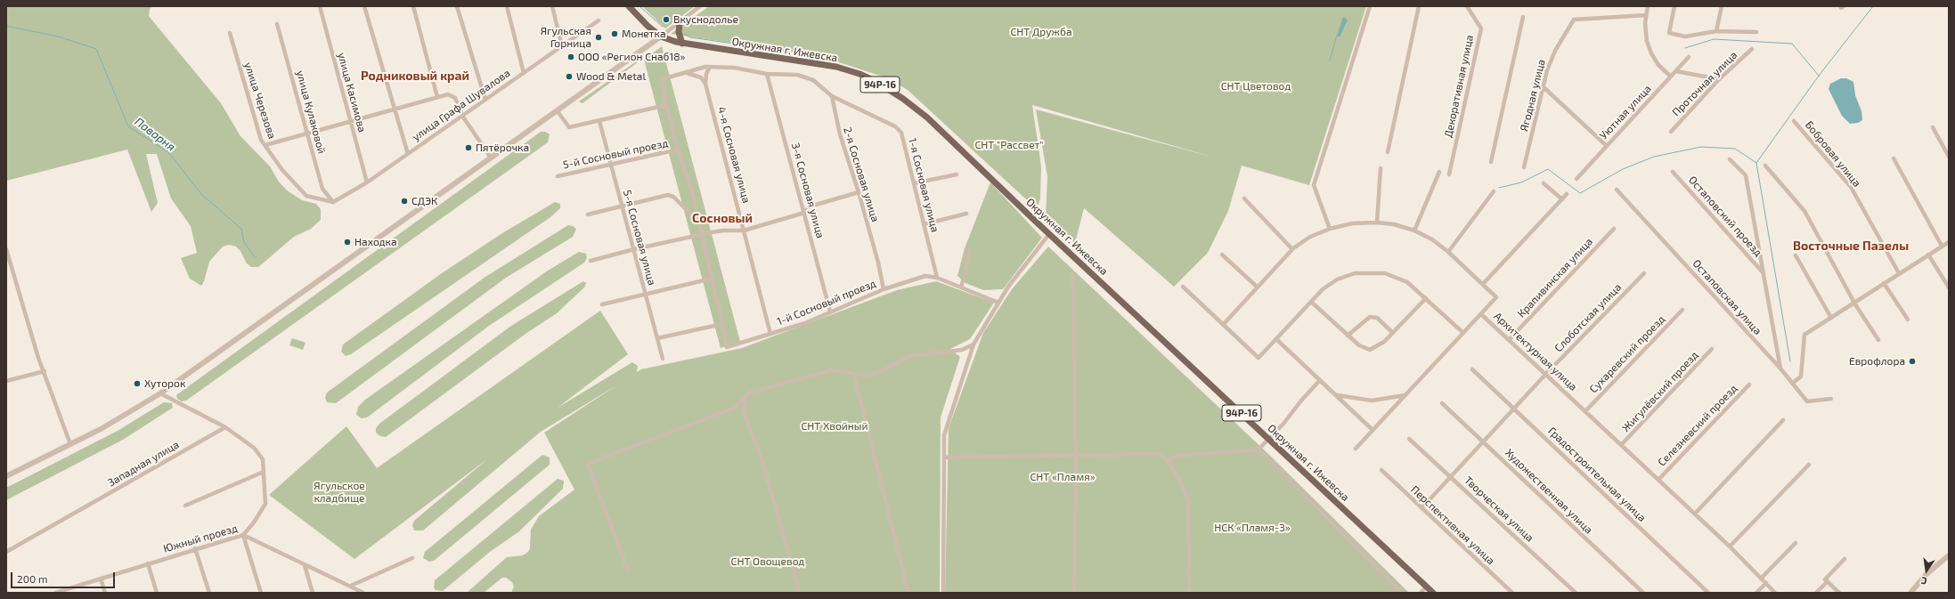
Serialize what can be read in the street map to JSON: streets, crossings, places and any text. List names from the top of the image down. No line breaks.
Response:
{"streets":{"main road":["Окружная г. Ижевска","94Р-16"],"street":["Проточная улица","Декоративная улица","улица Касимова","Ягодная улица","улица Черезова","улица Графа Шувалова","улица Кулаковой","Уютная улица","5-й Сосновый проезд","Бобровая улица","4-я Сосновая улица","2-я Сосновая улица","1-я Сосновая улица","3-я Сосновая улица","Остаповский проезд","5-я Сосновая улица","Крапивинская улица","Остаповская улица","1-й Сосновый проезд","Слоботская улица","Архитектурная улица","Сухаревский проезд","Жигулёвский проезд","Селезневский проезд","Западная улица","Градостроительная улица","Художественная улица","Творческая улица","Перспективная улица","Южный проезд"]},"crossings":[["улица Касимова","улица Графа Шувалова"],["улица Черезова","улица Графа Шувалова"],["улица Черезова","улица Кулаковой"],["улица Графа Шувалова","улица Кулаковой"],["5-й Сосновый проезд","5-я Сосновая улица"],["4-я Сосновая улица","1-й Сосновый проезд"],["2-я Сосновая улица","1-я Сосновая улица"],["2-я Сосновая улица","1-й Сосновый проезд"],["1-я Сосновая улица","1-й Сосновый проезд"],["3-я Сосновая улица","1-й Сосновый проезд"],["Крапивинская улица","Архитектурная улица"],["Слоботская улица","Архитектурная улица"],["Слоботская улица","Градостроительная улица"],["Слоботская улица","Художественная улица"],["Слоботская улица","Творческая улица"],["Слоботская улица","Перспективная улица"],["Архитектурная улица","Сухаревский проезд"],["Архитектурная улица","Жигулёвский проезд"],["Архитектурная улица","Селезневский проезд"]],"districts":["Родниковый край","Сосновый","Восточные Пазелы"],"water":["Паварня"],"parks":["СНТ Дружба","СНТ Цветовод","СНТ \"Рассвет\"","СНТ Хвойный","СНТ «Пламя»","Ягульское кладбище","НСК «Пламя-3»","СНТ Овощевод"],"places":["Вкуснодолье","Монетка","Ягульская Горница","ООО «Регион Снаб18»","Wood & Metal","Пятёрочка","СДЭК","Находка","Еврофлора","Хуторок"],"scale_bar":"200 m","north":"bottom"}
